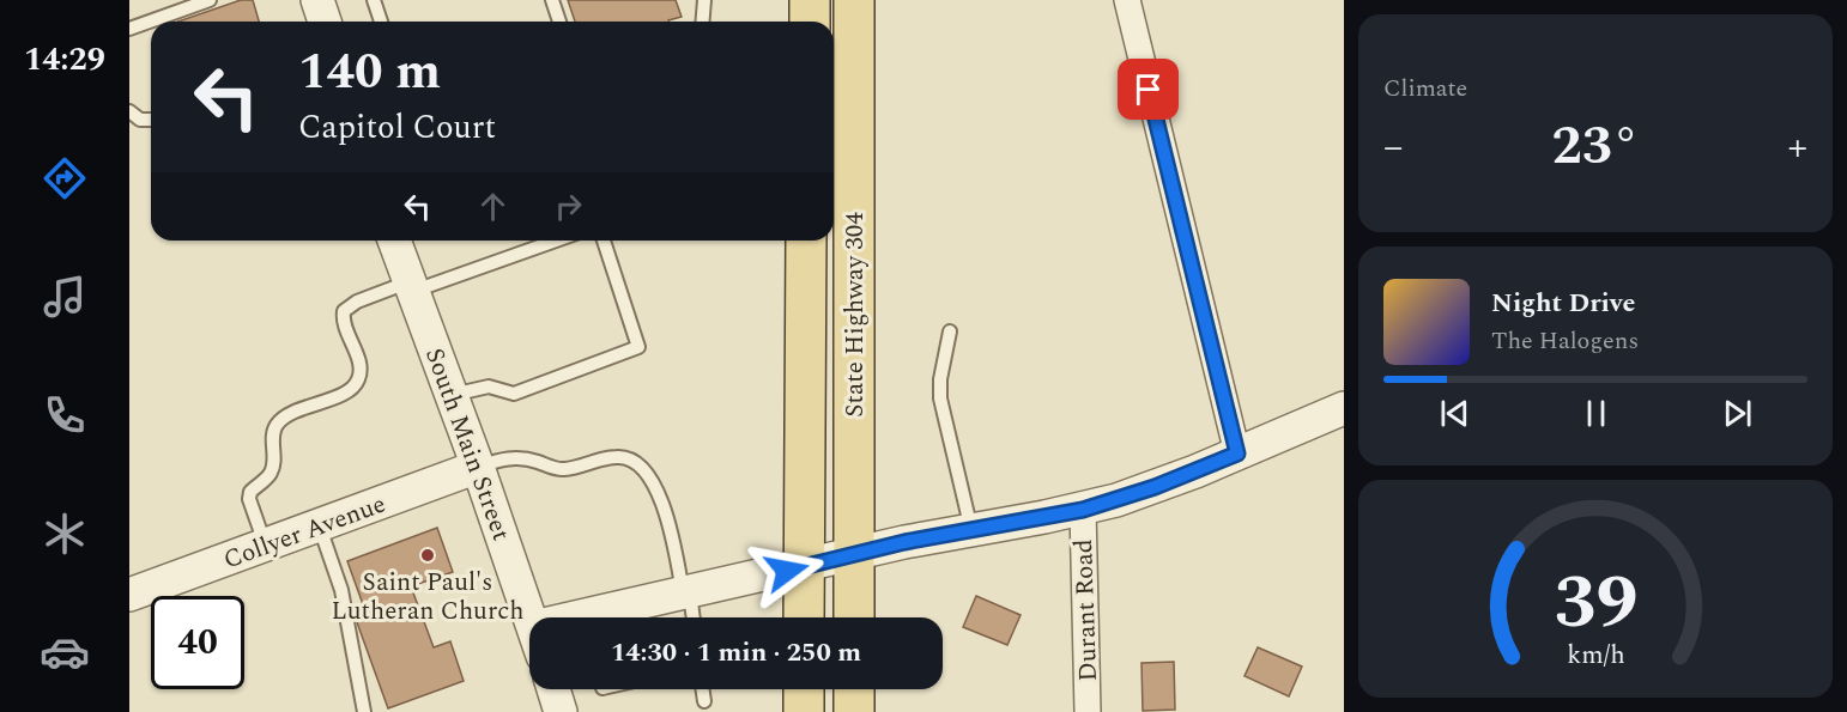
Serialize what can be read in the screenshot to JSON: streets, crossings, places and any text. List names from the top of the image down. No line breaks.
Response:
{"streets":{"main road":["State Highway 304"],"street":["South Main Street","Collyer Avenue","Durant Road"]},"crossings":[["South Main Street","Collyer Avenue"]],"places":["Saint Paul's Lutheran Church"],"page":{"tabs":"14:29","tile":"Climate","turn":["140 m","Capitol Court"],"heat":["−","23°","+"],"song":["Night Drive","The Halogens"],"limit":"40","trip":"14:30 · 1 min · 250 m","gauge":["39","km/h"]}}
